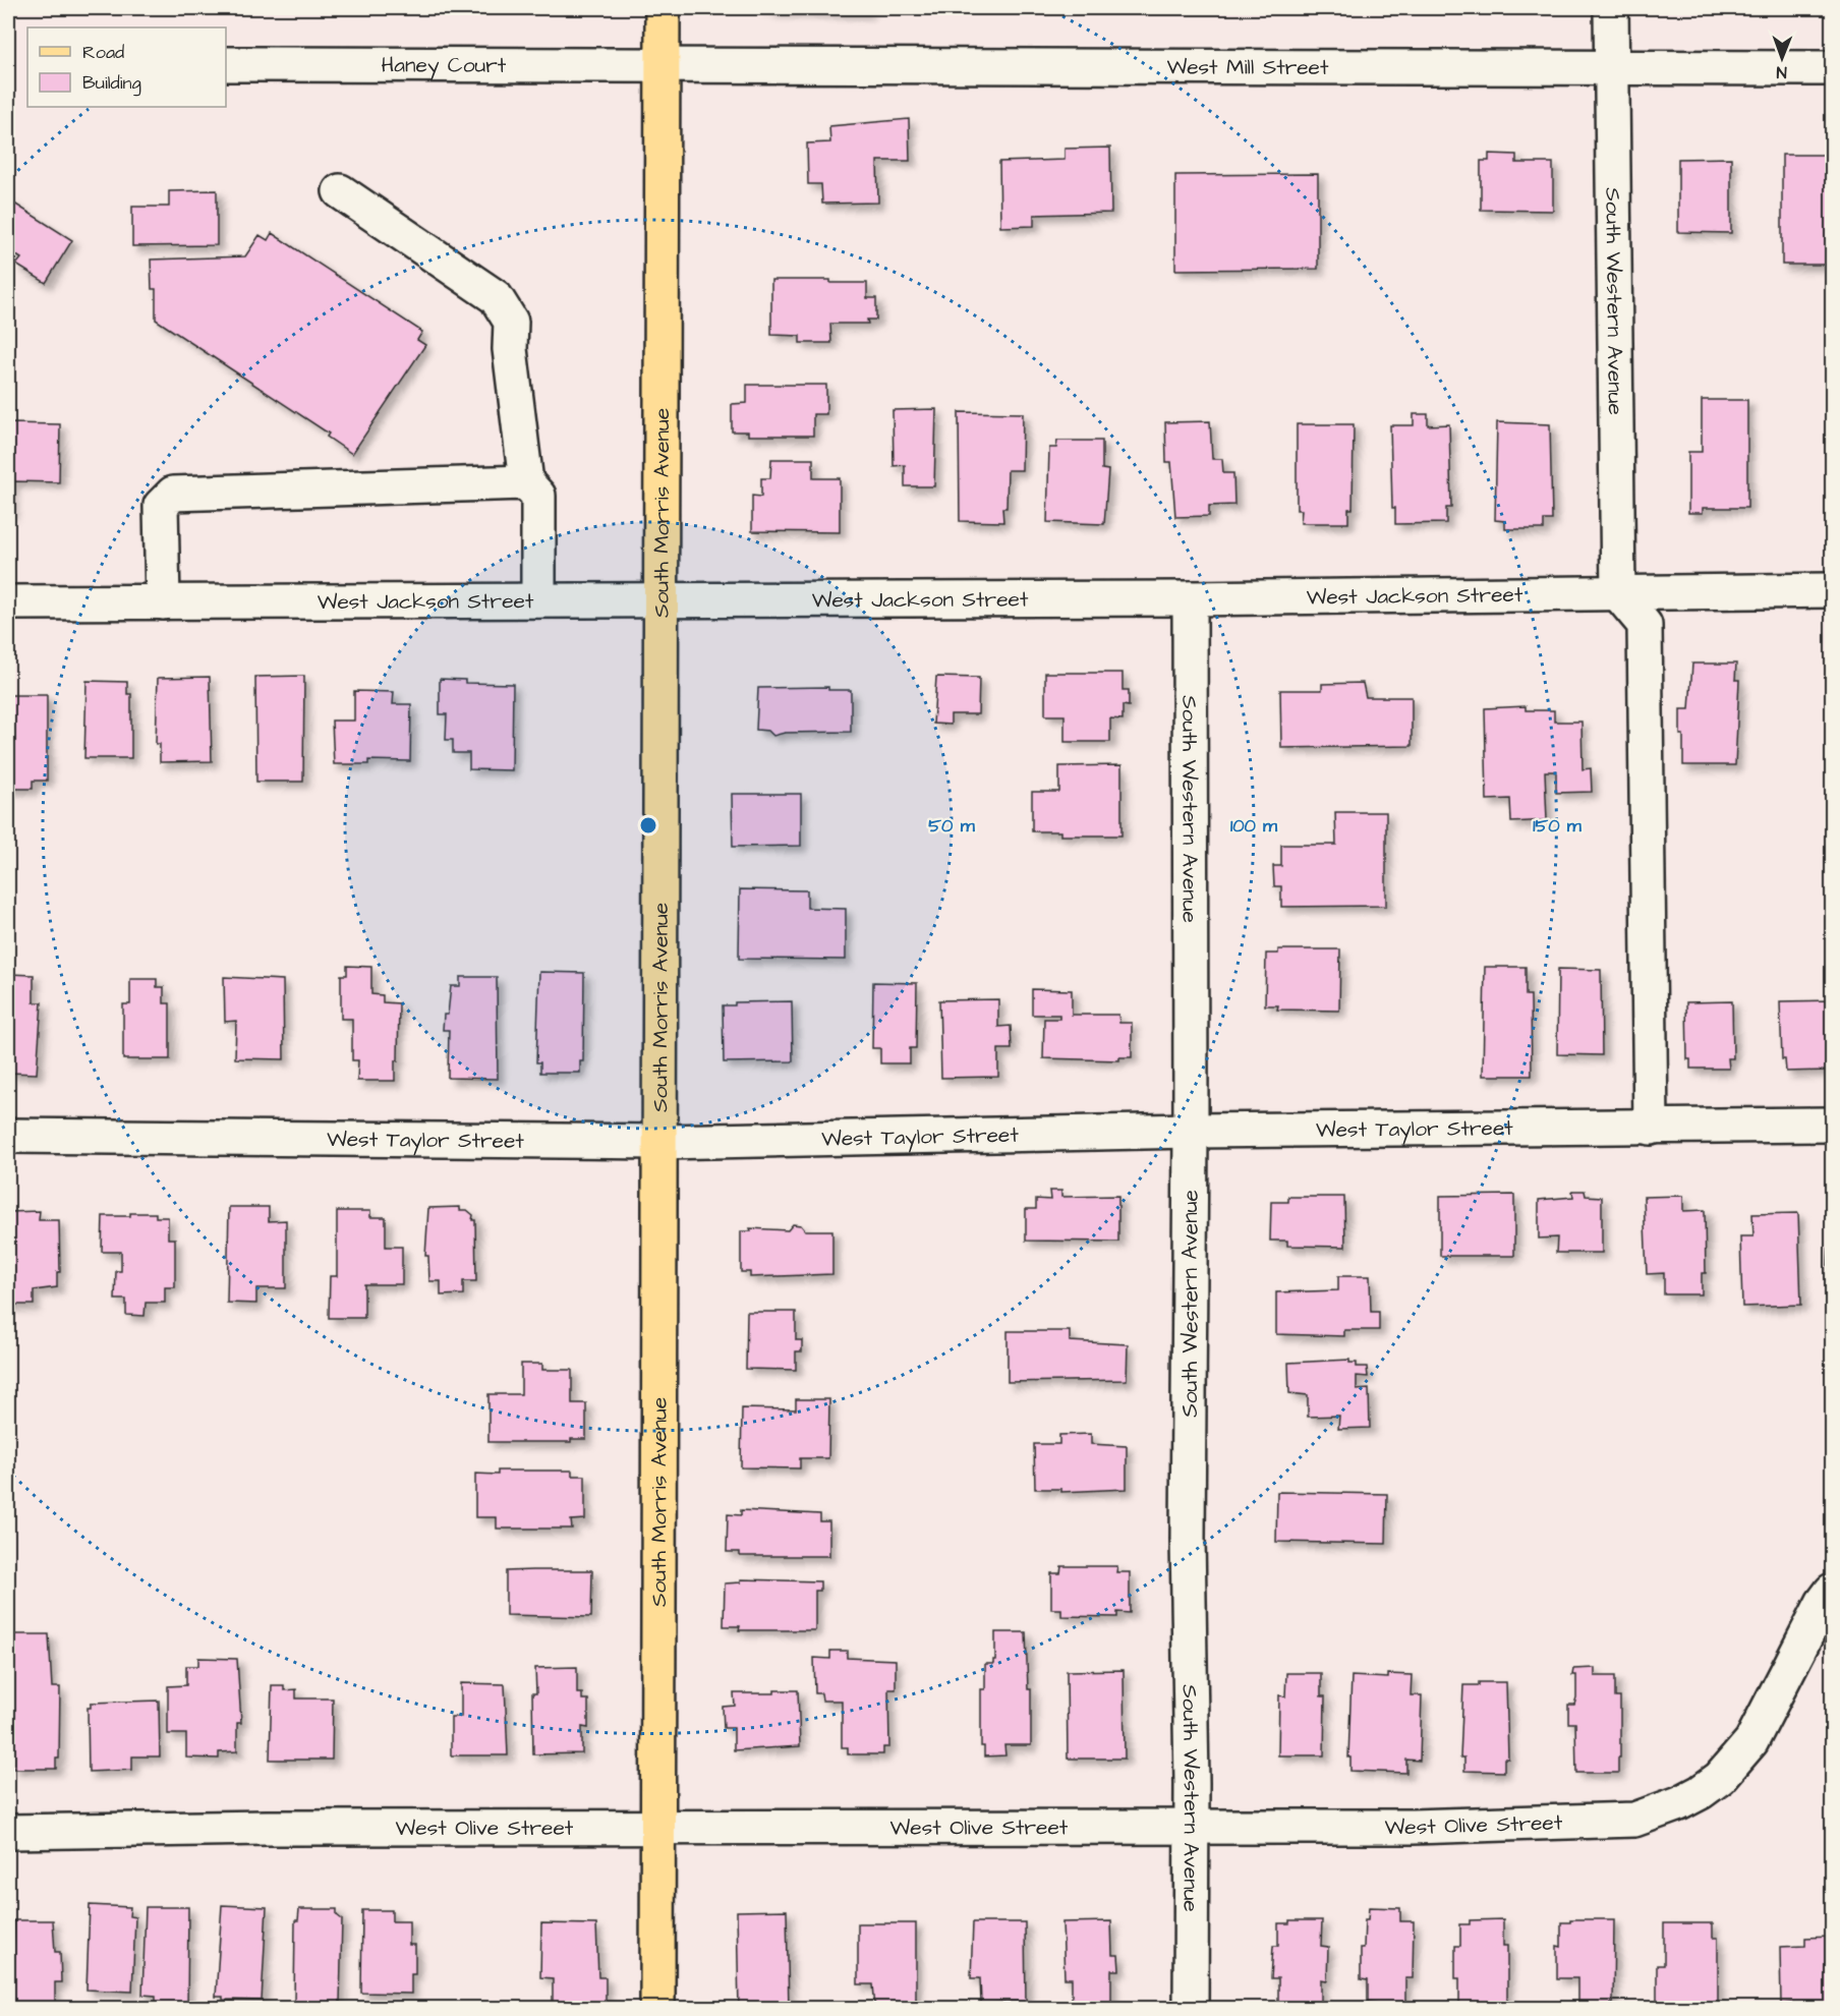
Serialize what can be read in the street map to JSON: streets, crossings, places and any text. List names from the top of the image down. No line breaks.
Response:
{"streets":{"main road":["South Morris Avenue"],"street":["Haney Court","West Mill Street","South Western Avenue","West Jackson Street","West Taylor Street","West Olive Street"]},"crossings":[["Haney Court","West Mill Street"],["Haney Court","South Morris Avenue"],["West Mill Street","South Western Avenue"],["West Mill Street","South Morris Avenue"],["South Western Avenue","West Jackson Street"],["South Western Avenue","West Taylor Street"],["South Western Avenue","West Olive Street"],["South Morris Avenue","West Jackson Street"],["South Morris Avenue","West Taylor Street"],["South Morris Avenue","West Olive Street"]],"legend":["Road","Building"],"north":"bottom","rings":["50 m","100 m","150 m"]}
